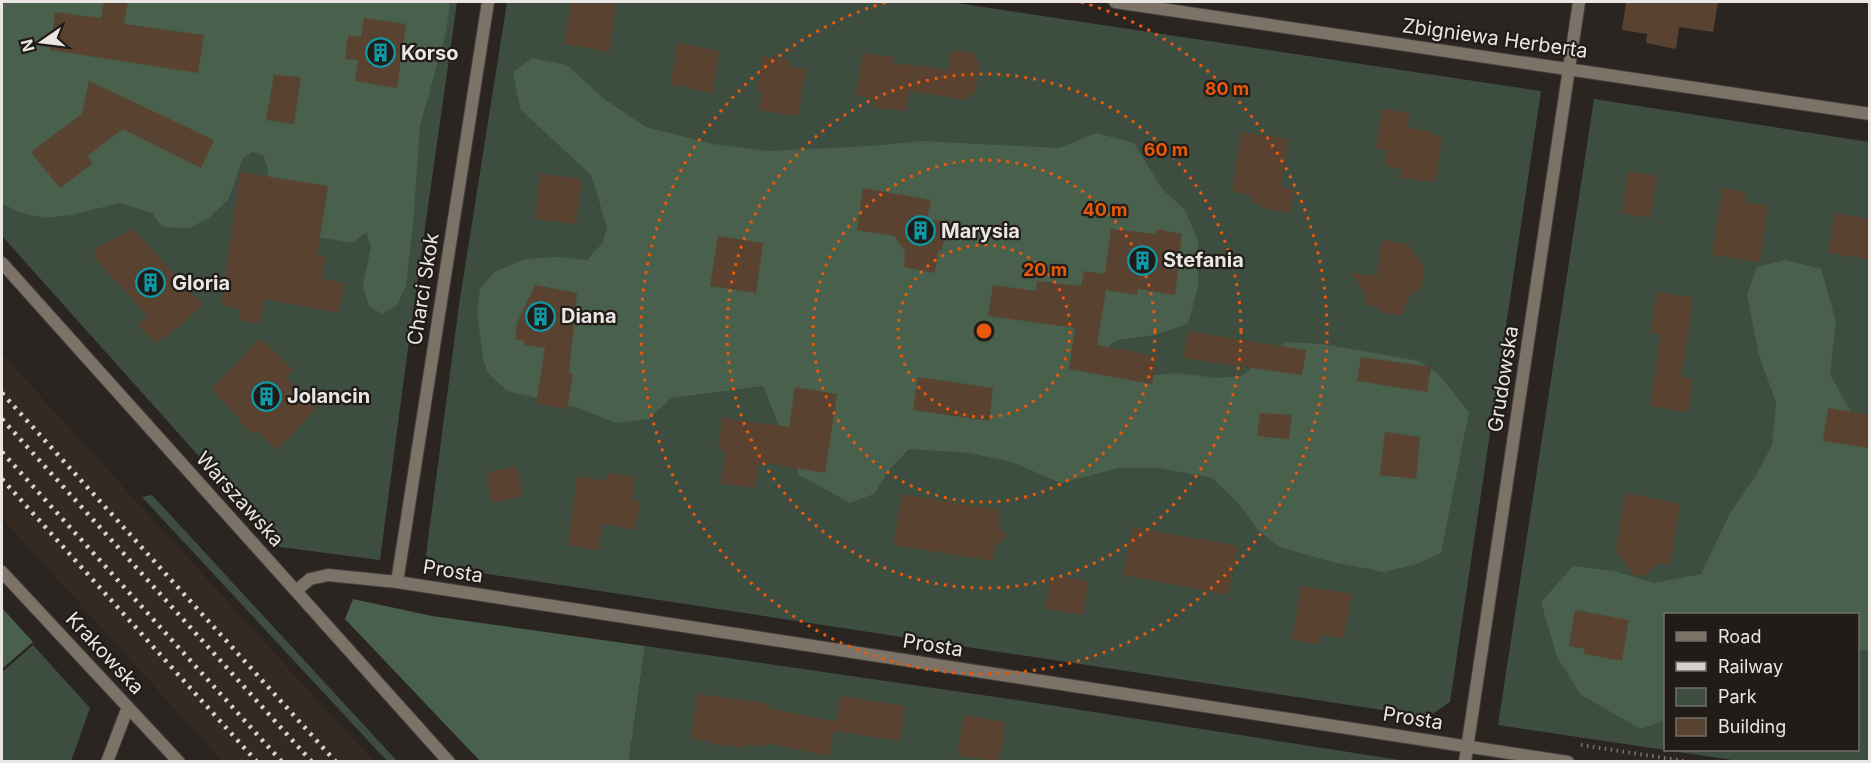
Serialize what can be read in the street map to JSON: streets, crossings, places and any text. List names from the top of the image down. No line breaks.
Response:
{"streets":{"street":["Zbigniewa Herberta","Charci Skok","Grudowska","Warszawska","Prosta","Krakowska"]},"crossings":[["Zbigniewa Herberta","Grudowska"],["Charci Skok","Prosta"],["Grudowska","Prosta"],["Warszawska","Prosta"]],"places":{"building":["Korso","Marysia","Stefania","Gloria","Diana","Jolancin"]},"legend":["Road","Railway","Park","Building"],"north":"left","rings":["80 m","60 m","40 m","20 m"]}
